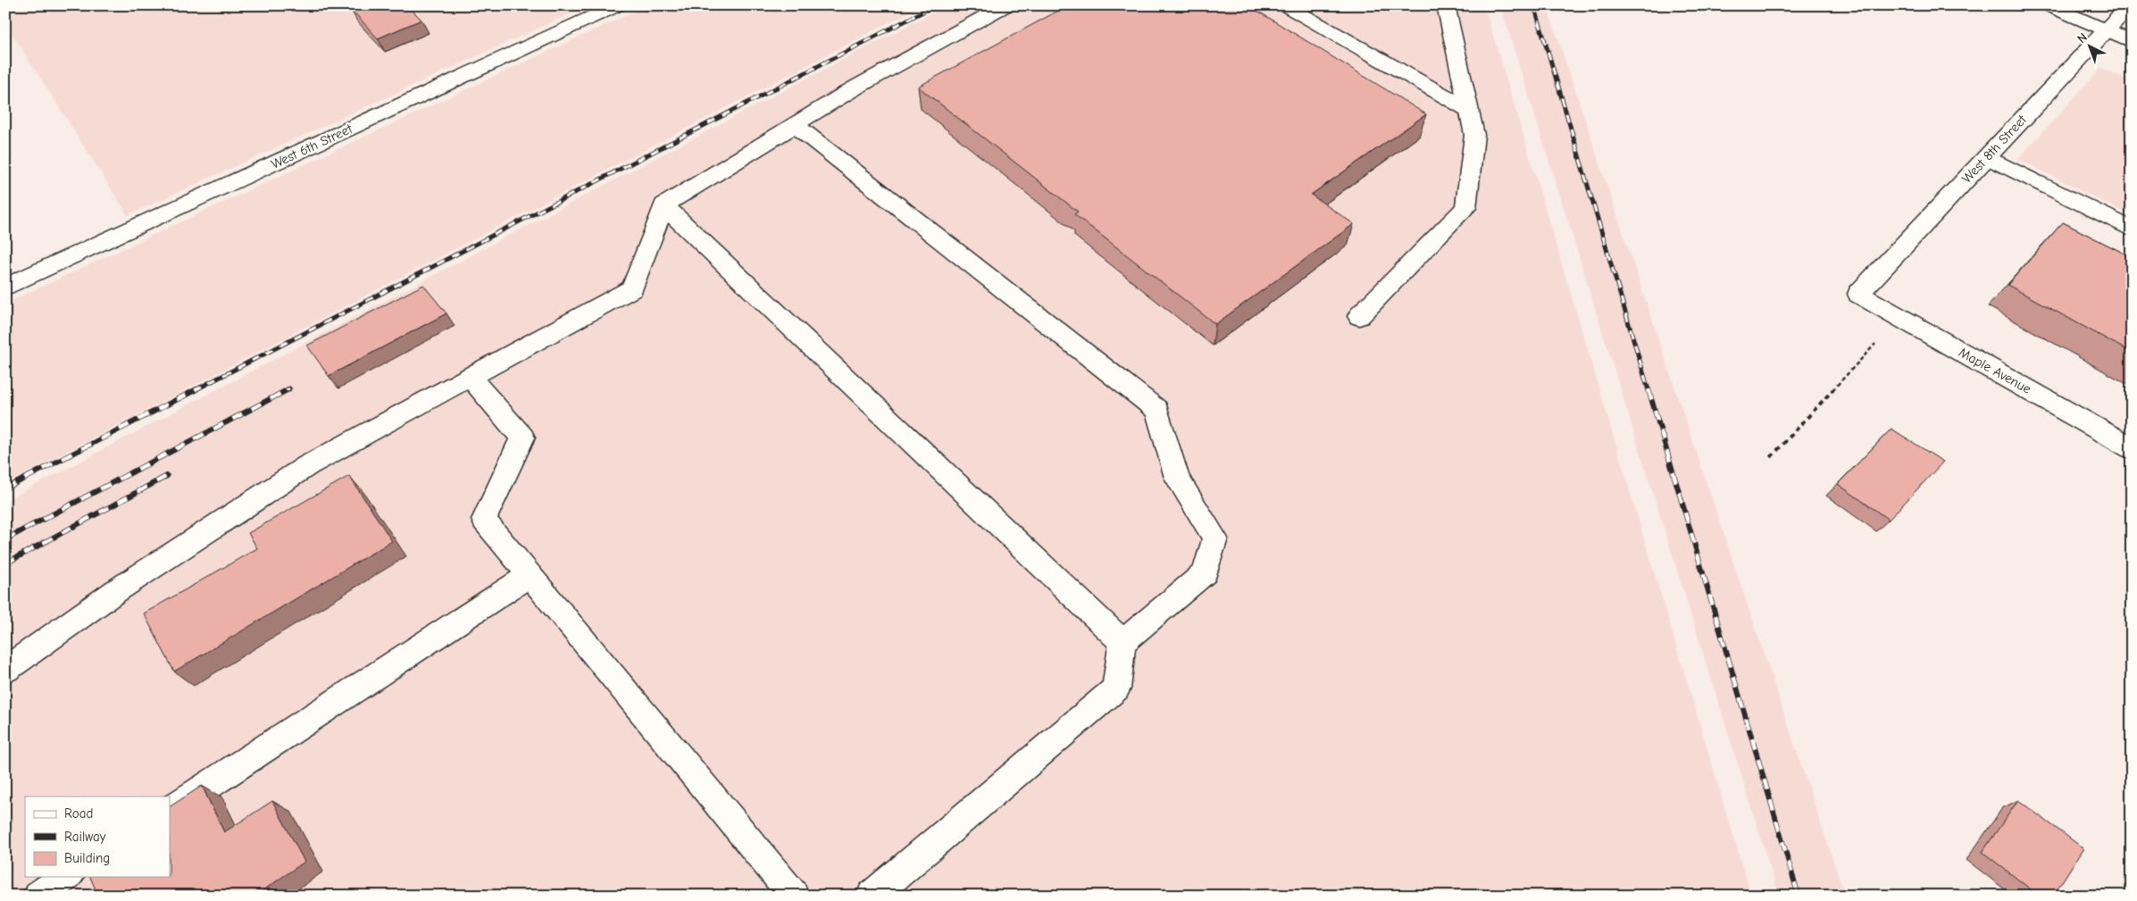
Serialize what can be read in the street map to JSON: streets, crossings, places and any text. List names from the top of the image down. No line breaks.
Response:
{"streets":{"street":["West 6th Street","West 8th Street","Maple Avenue"]},"crossings":[["West 8th Street","Maple Avenue"]],"legend":["Road","Railway","Building"],"north":"top left"}
